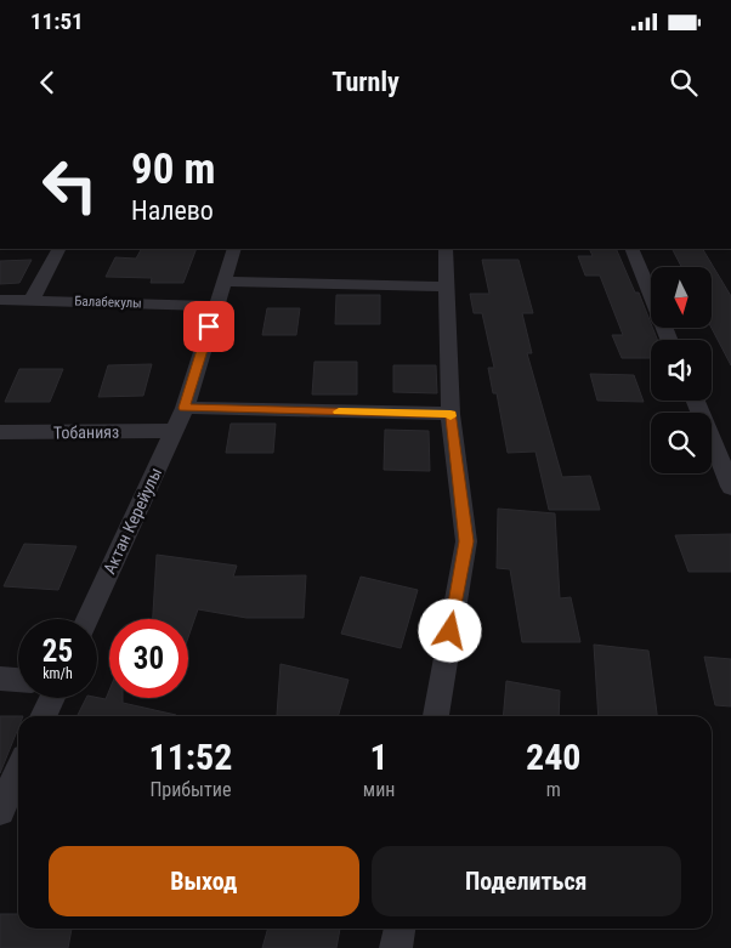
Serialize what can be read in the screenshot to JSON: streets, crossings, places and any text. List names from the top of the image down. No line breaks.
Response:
{"streets":{"street":["Балабекулы","Тобанияз","Актан Керейулы"]},"crossings":[["Балабекулы","Актан Керейулы"],["Тобанияз","Актан Керейулы"]],"north":"bottom","page":{"status":"11:51","header":"Turnly","turn":["90 m","Налево"],"speed":"25 km/h","limit":"30","eta":["11:52","Прибытие","1","мин","240","m"],"buttons":["Выход","Поделиться"]}}
